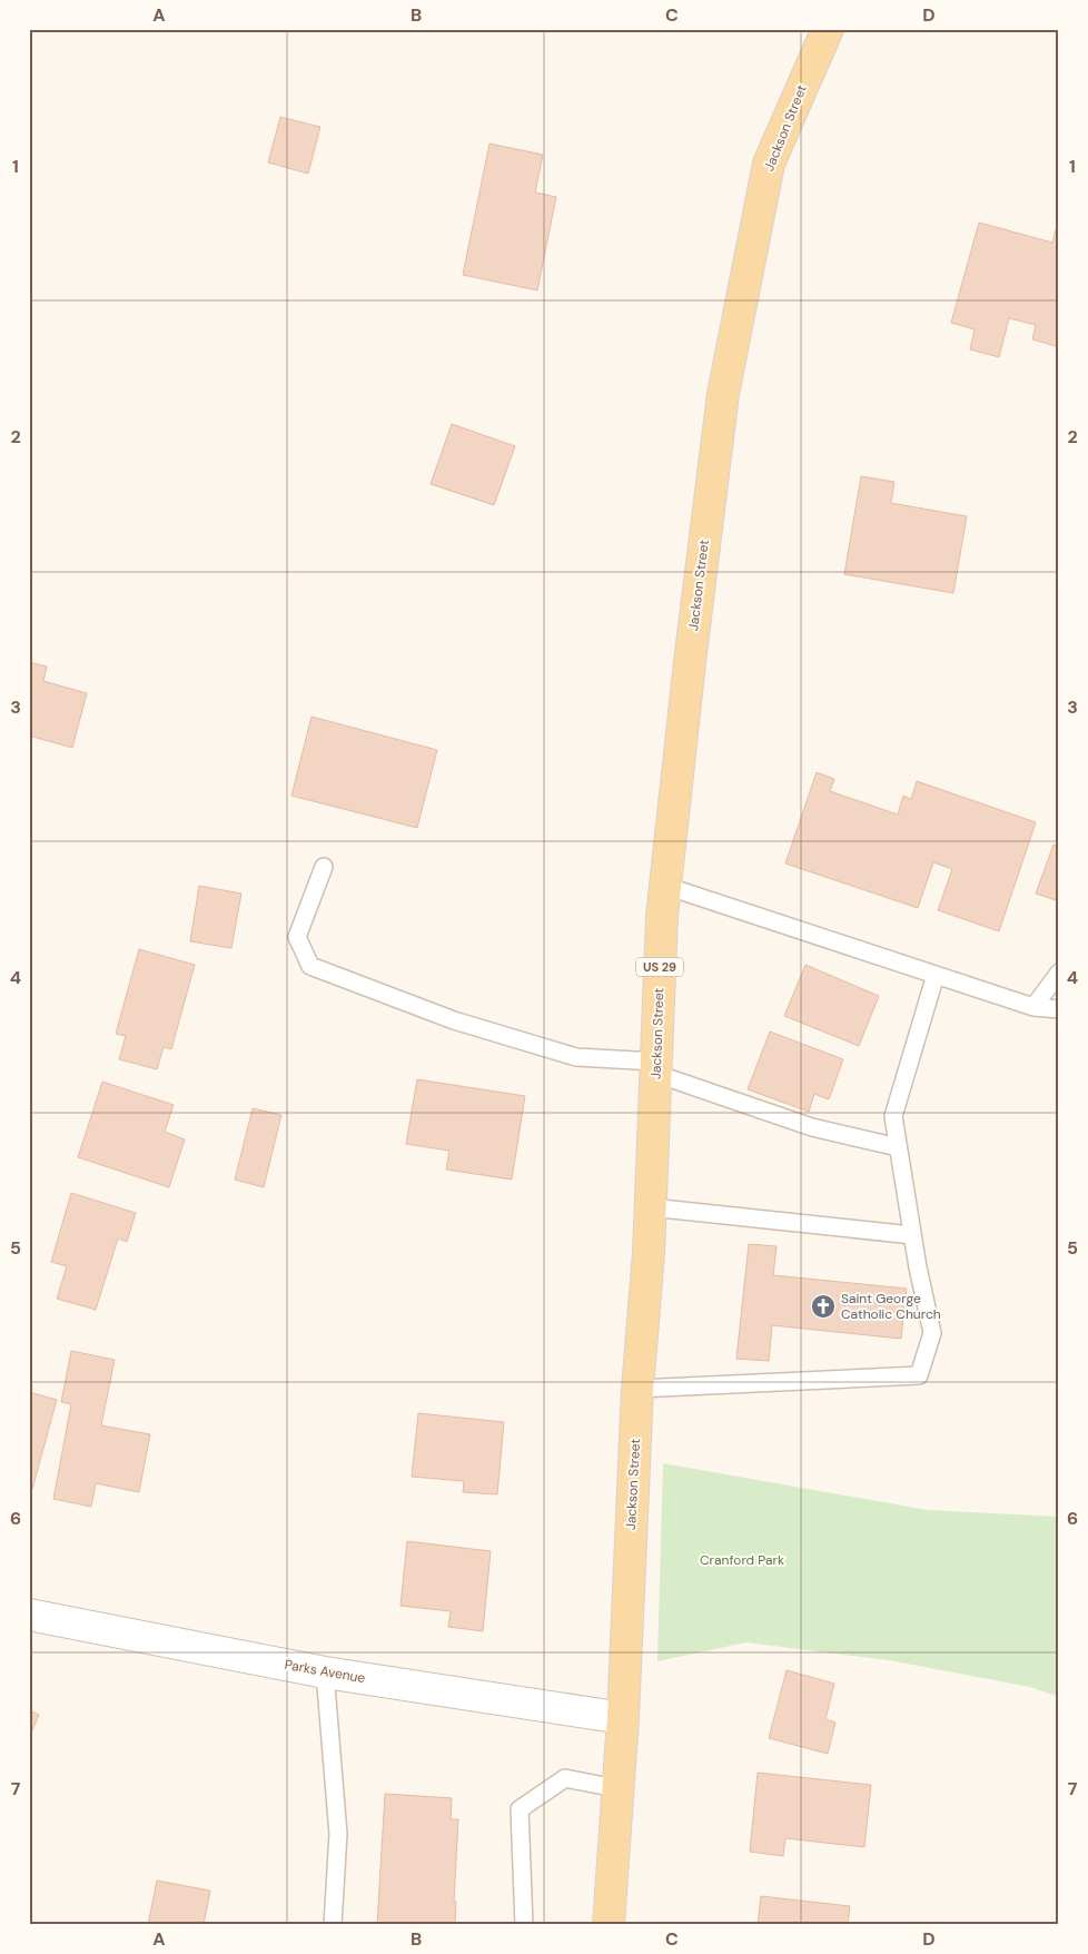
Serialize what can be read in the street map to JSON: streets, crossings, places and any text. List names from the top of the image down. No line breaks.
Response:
{"streets":{"main road":["Jackson Street","US 29"],"street":["Parks Avenue"]},"crossings":[["Jackson Street","Parks Avenue"]],"parks":["Cranford Park"],"places":{"church":["Saint George Catholic Church"]},"grid":{"columns":["A","B","C","D"],"rows":["1","2","3","4","5","6","7"]}}
